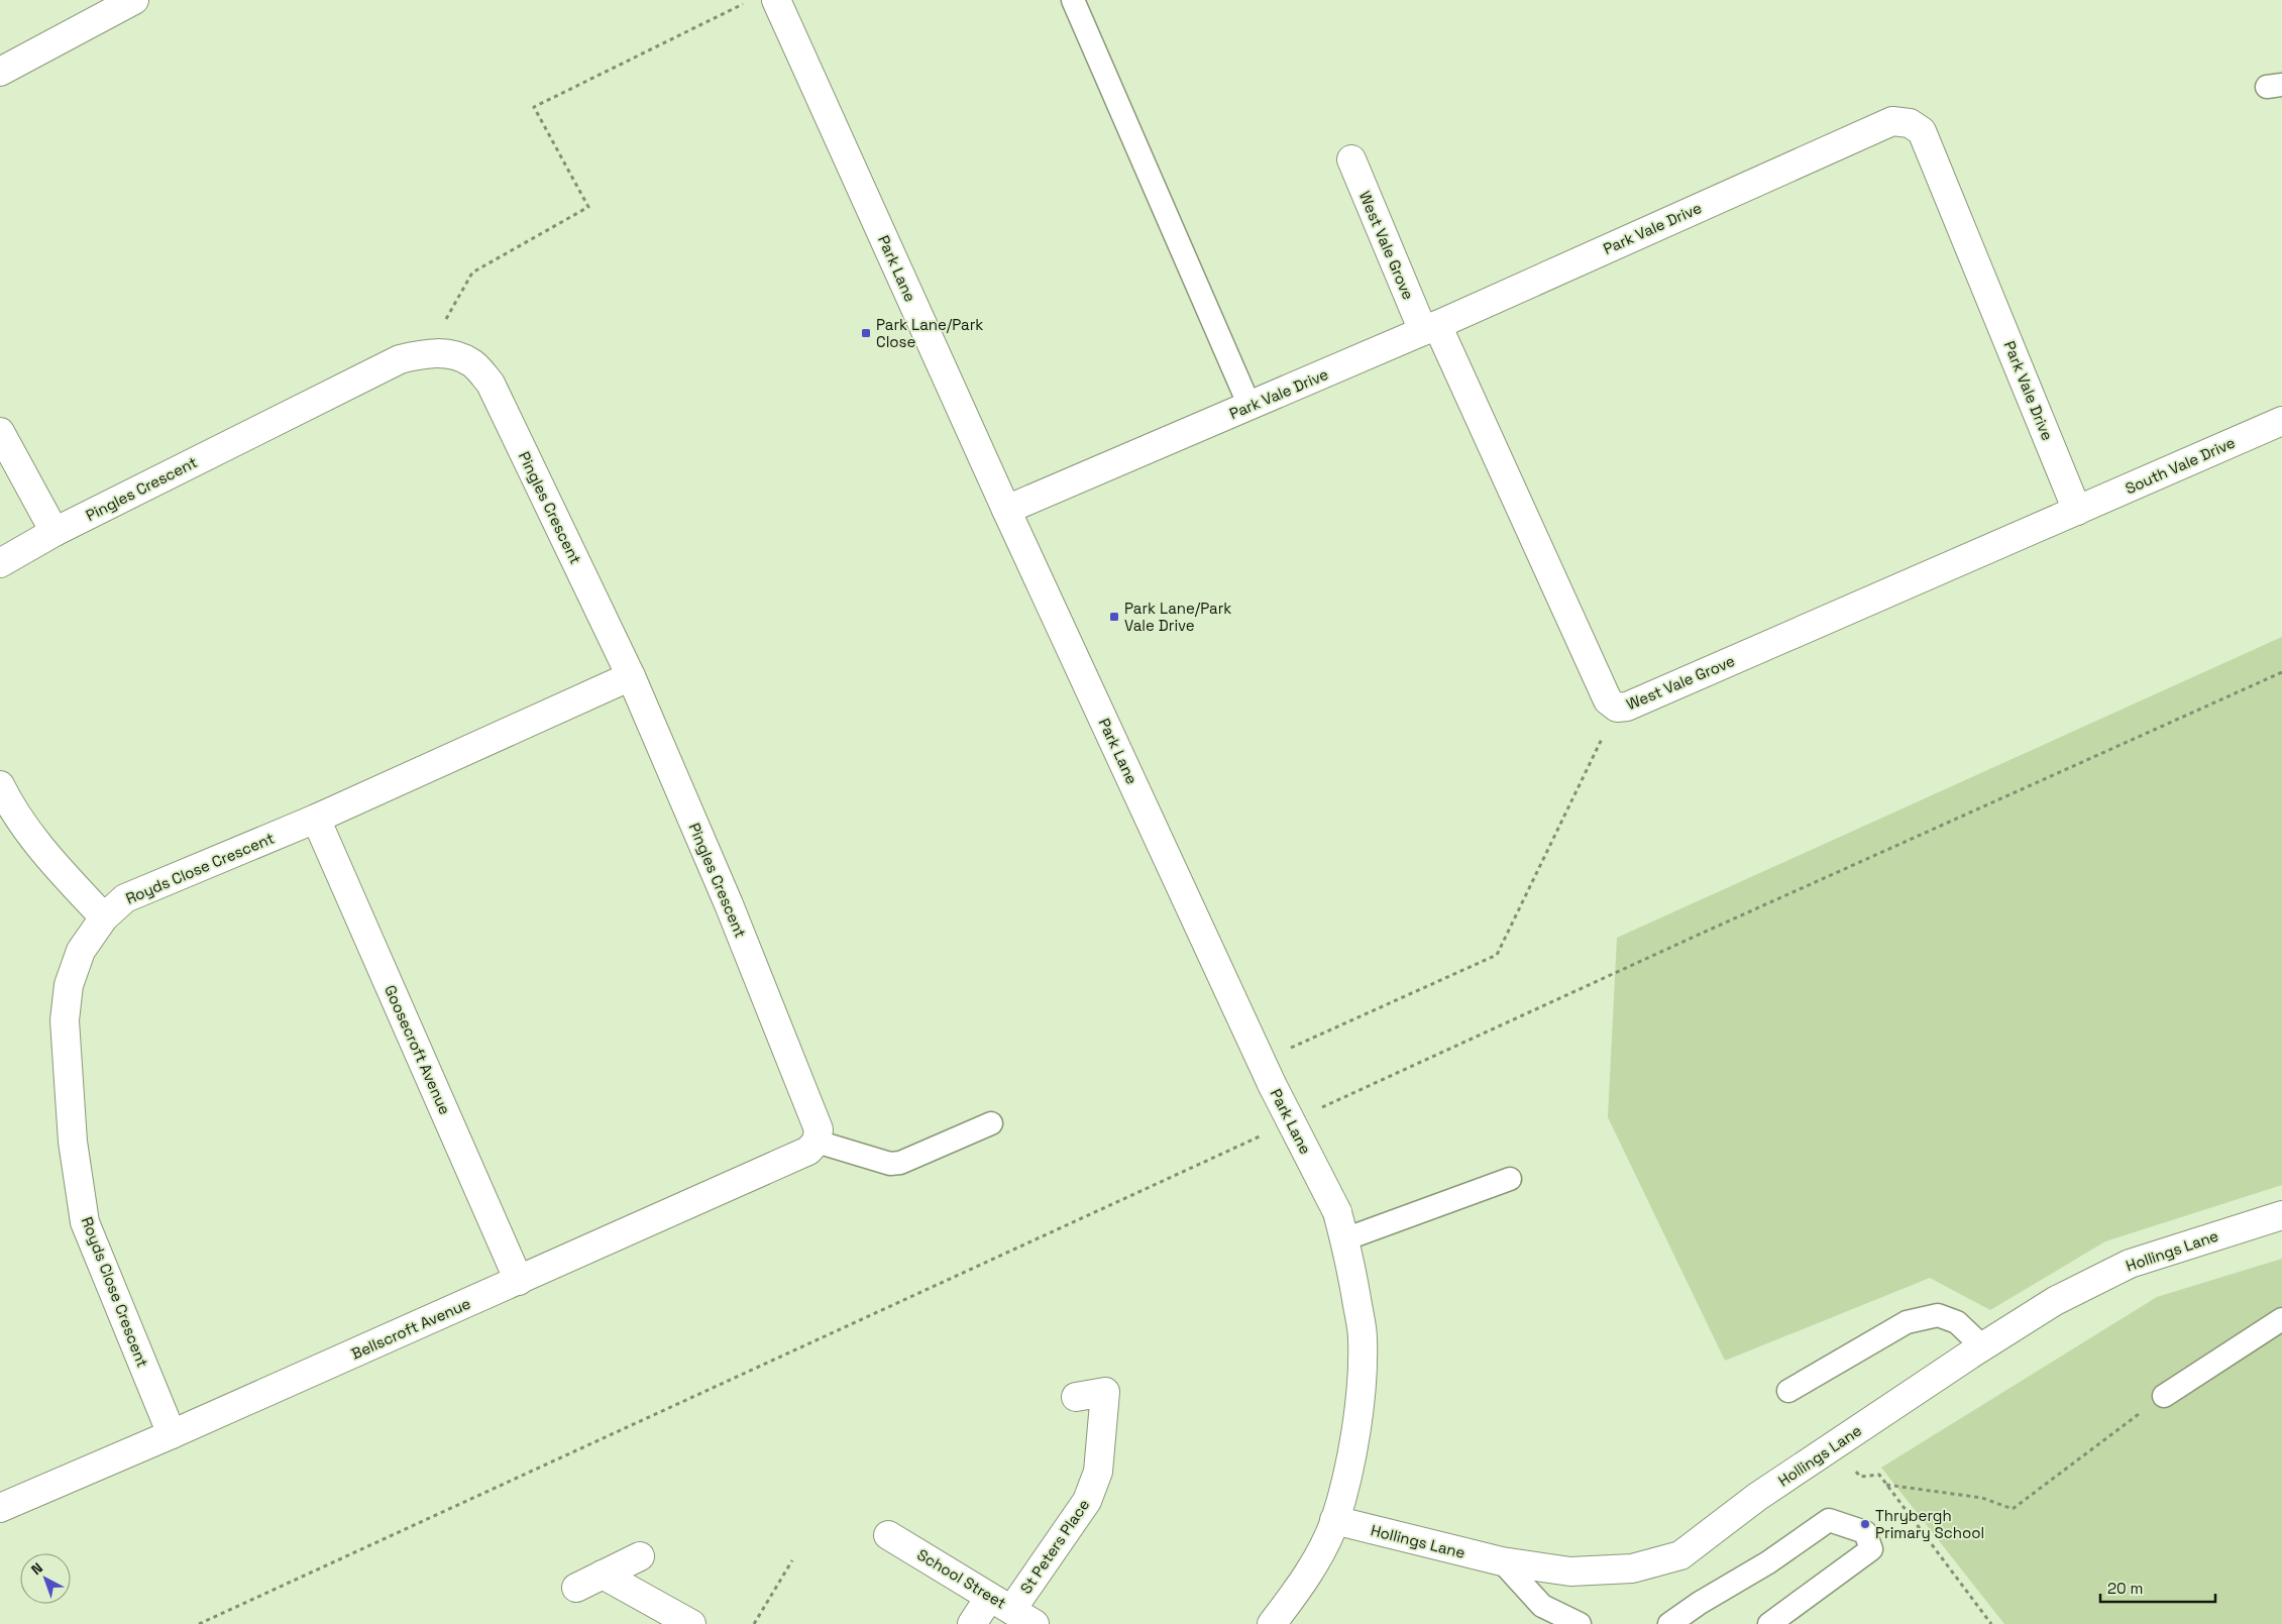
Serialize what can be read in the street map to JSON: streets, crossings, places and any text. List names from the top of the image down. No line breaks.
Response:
{"streets":{"street":["Park Vale Drive","West Vale Grove","Park Lane","South Vale Drive","Pingles Crescent","Royds Close Crescent","Goosecroft Avenue","Hollings Lane","Bellscroft Avenue","St Peters Place","School Street"]},"crossings":[["Park Vale Drive","West Vale Grove"],["Park Vale Drive","Park Lane"],["Park Vale Drive","South Vale Drive"],["West Vale Grove","South Vale Drive"],["Park Lane","Hollings Lane"],["Pingles Crescent","Royds Close Crescent"],["Pingles Crescent","Bellscroft Avenue"],["Royds Close Crescent","Goosecroft Avenue"],["Royds Close Crescent","Bellscroft Avenue"],["Goosecroft Avenue","Bellscroft Avenue"],["St Peters Place","School Street"]],"places":{"transit":["Park Lane/Park Close","Park Lane/Park Vale Drive"],"other":["Thrybergh Primary School"]},"scale_bar":"20 m","north":"top left"}
